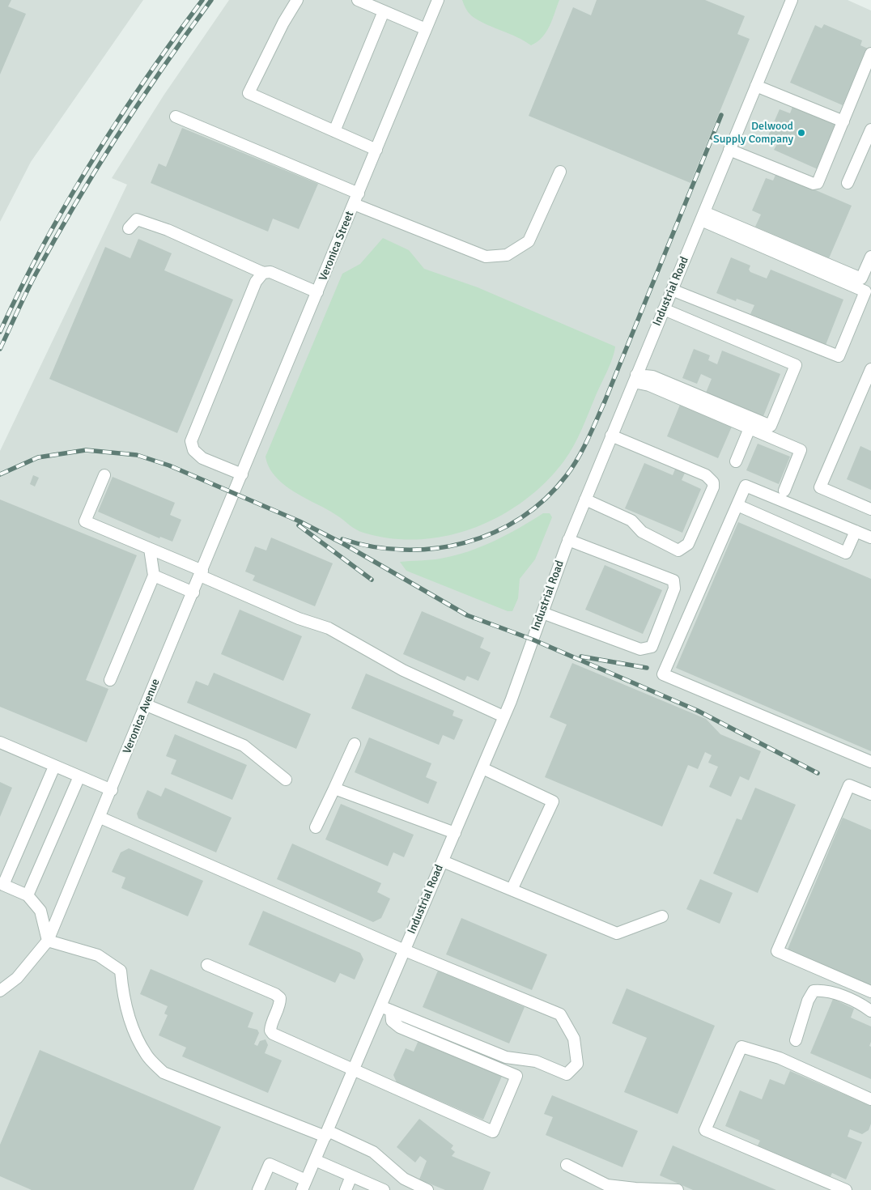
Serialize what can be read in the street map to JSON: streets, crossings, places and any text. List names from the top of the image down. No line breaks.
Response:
{"streets":{"street":["Veronica Street","Industrial Road","Veronica Avenue"]},"crossings":[["Veronica Street","Veronica Avenue"]],"places":["Delwood Supply Company"]}
